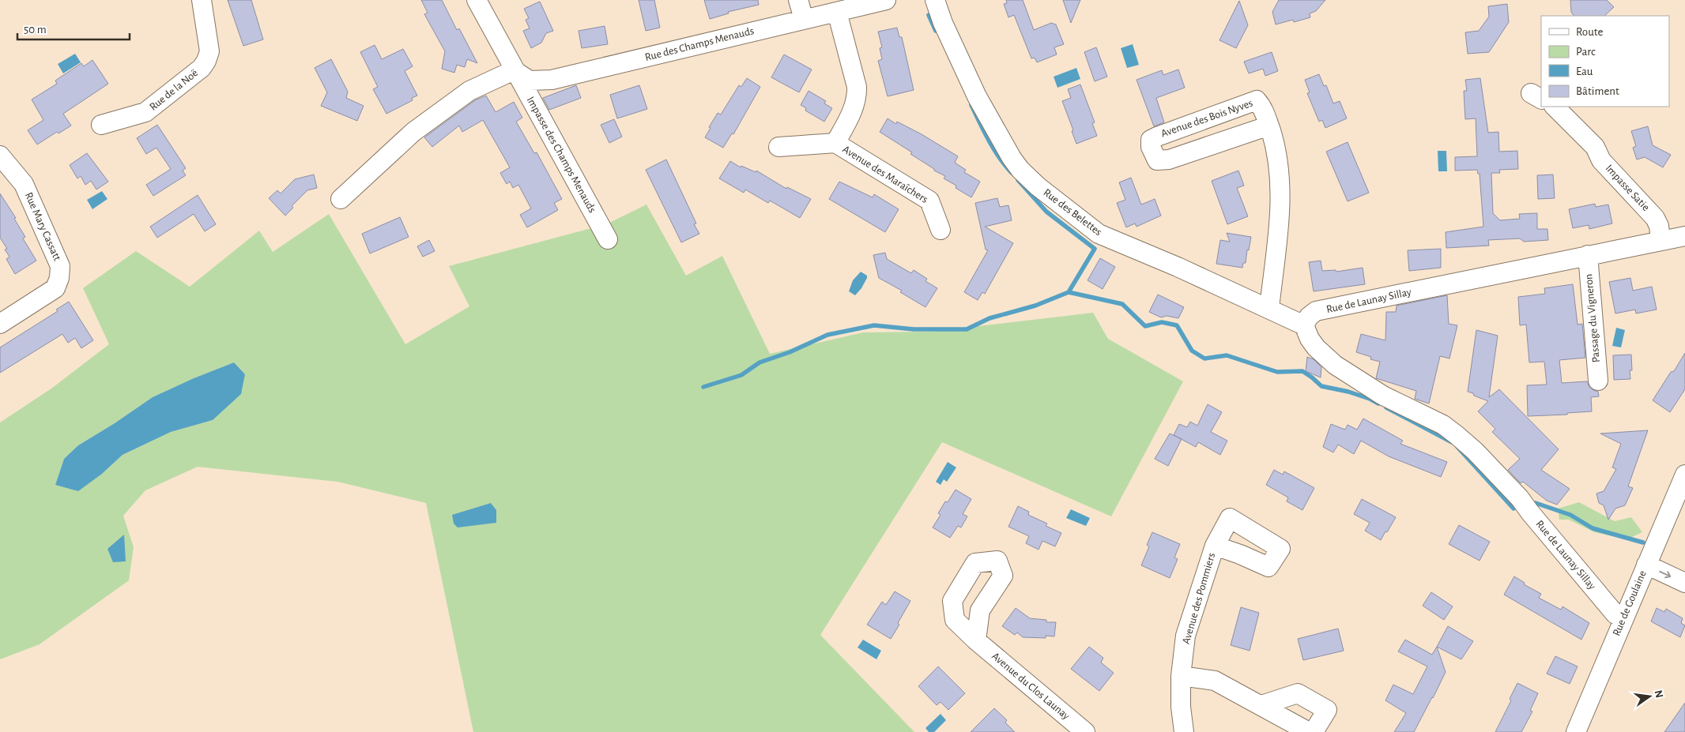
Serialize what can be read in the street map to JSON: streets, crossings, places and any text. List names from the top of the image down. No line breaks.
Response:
{"streets":{"street":["Rue des Champs Menauds","Rue de la Noë","Avenue des Bois Nyves","Impasse des Champs Menauds","Avenue des Maraîchers","Impasse Satie","Rue des Belettes","Rue Mary Cassatt","Rue de Launay Sillay","Passage du Vigneron","Avenue des Pommiers","Rue de Goulaine","Avenue du Clos Launay"]},"crossings":[["Rue des Champs Menauds","Impasse des Champs Menauds"],["Rue des Champs Menauds","Avenue des Maraîchers"],["Avenue des Bois Nyves","Rue des Belettes"],["Impasse Satie","Rue de Launay Sillay"],["Rue des Belettes","Rue de Launay Sillay"],["Rue de Launay Sillay","Passage du Vigneron"],["Rue de Launay Sillay","Rue de Goulaine"]],"legend":["Route","Parc","Eau","Bâtiment"],"scale_bar":"50 m","north":"right"}
